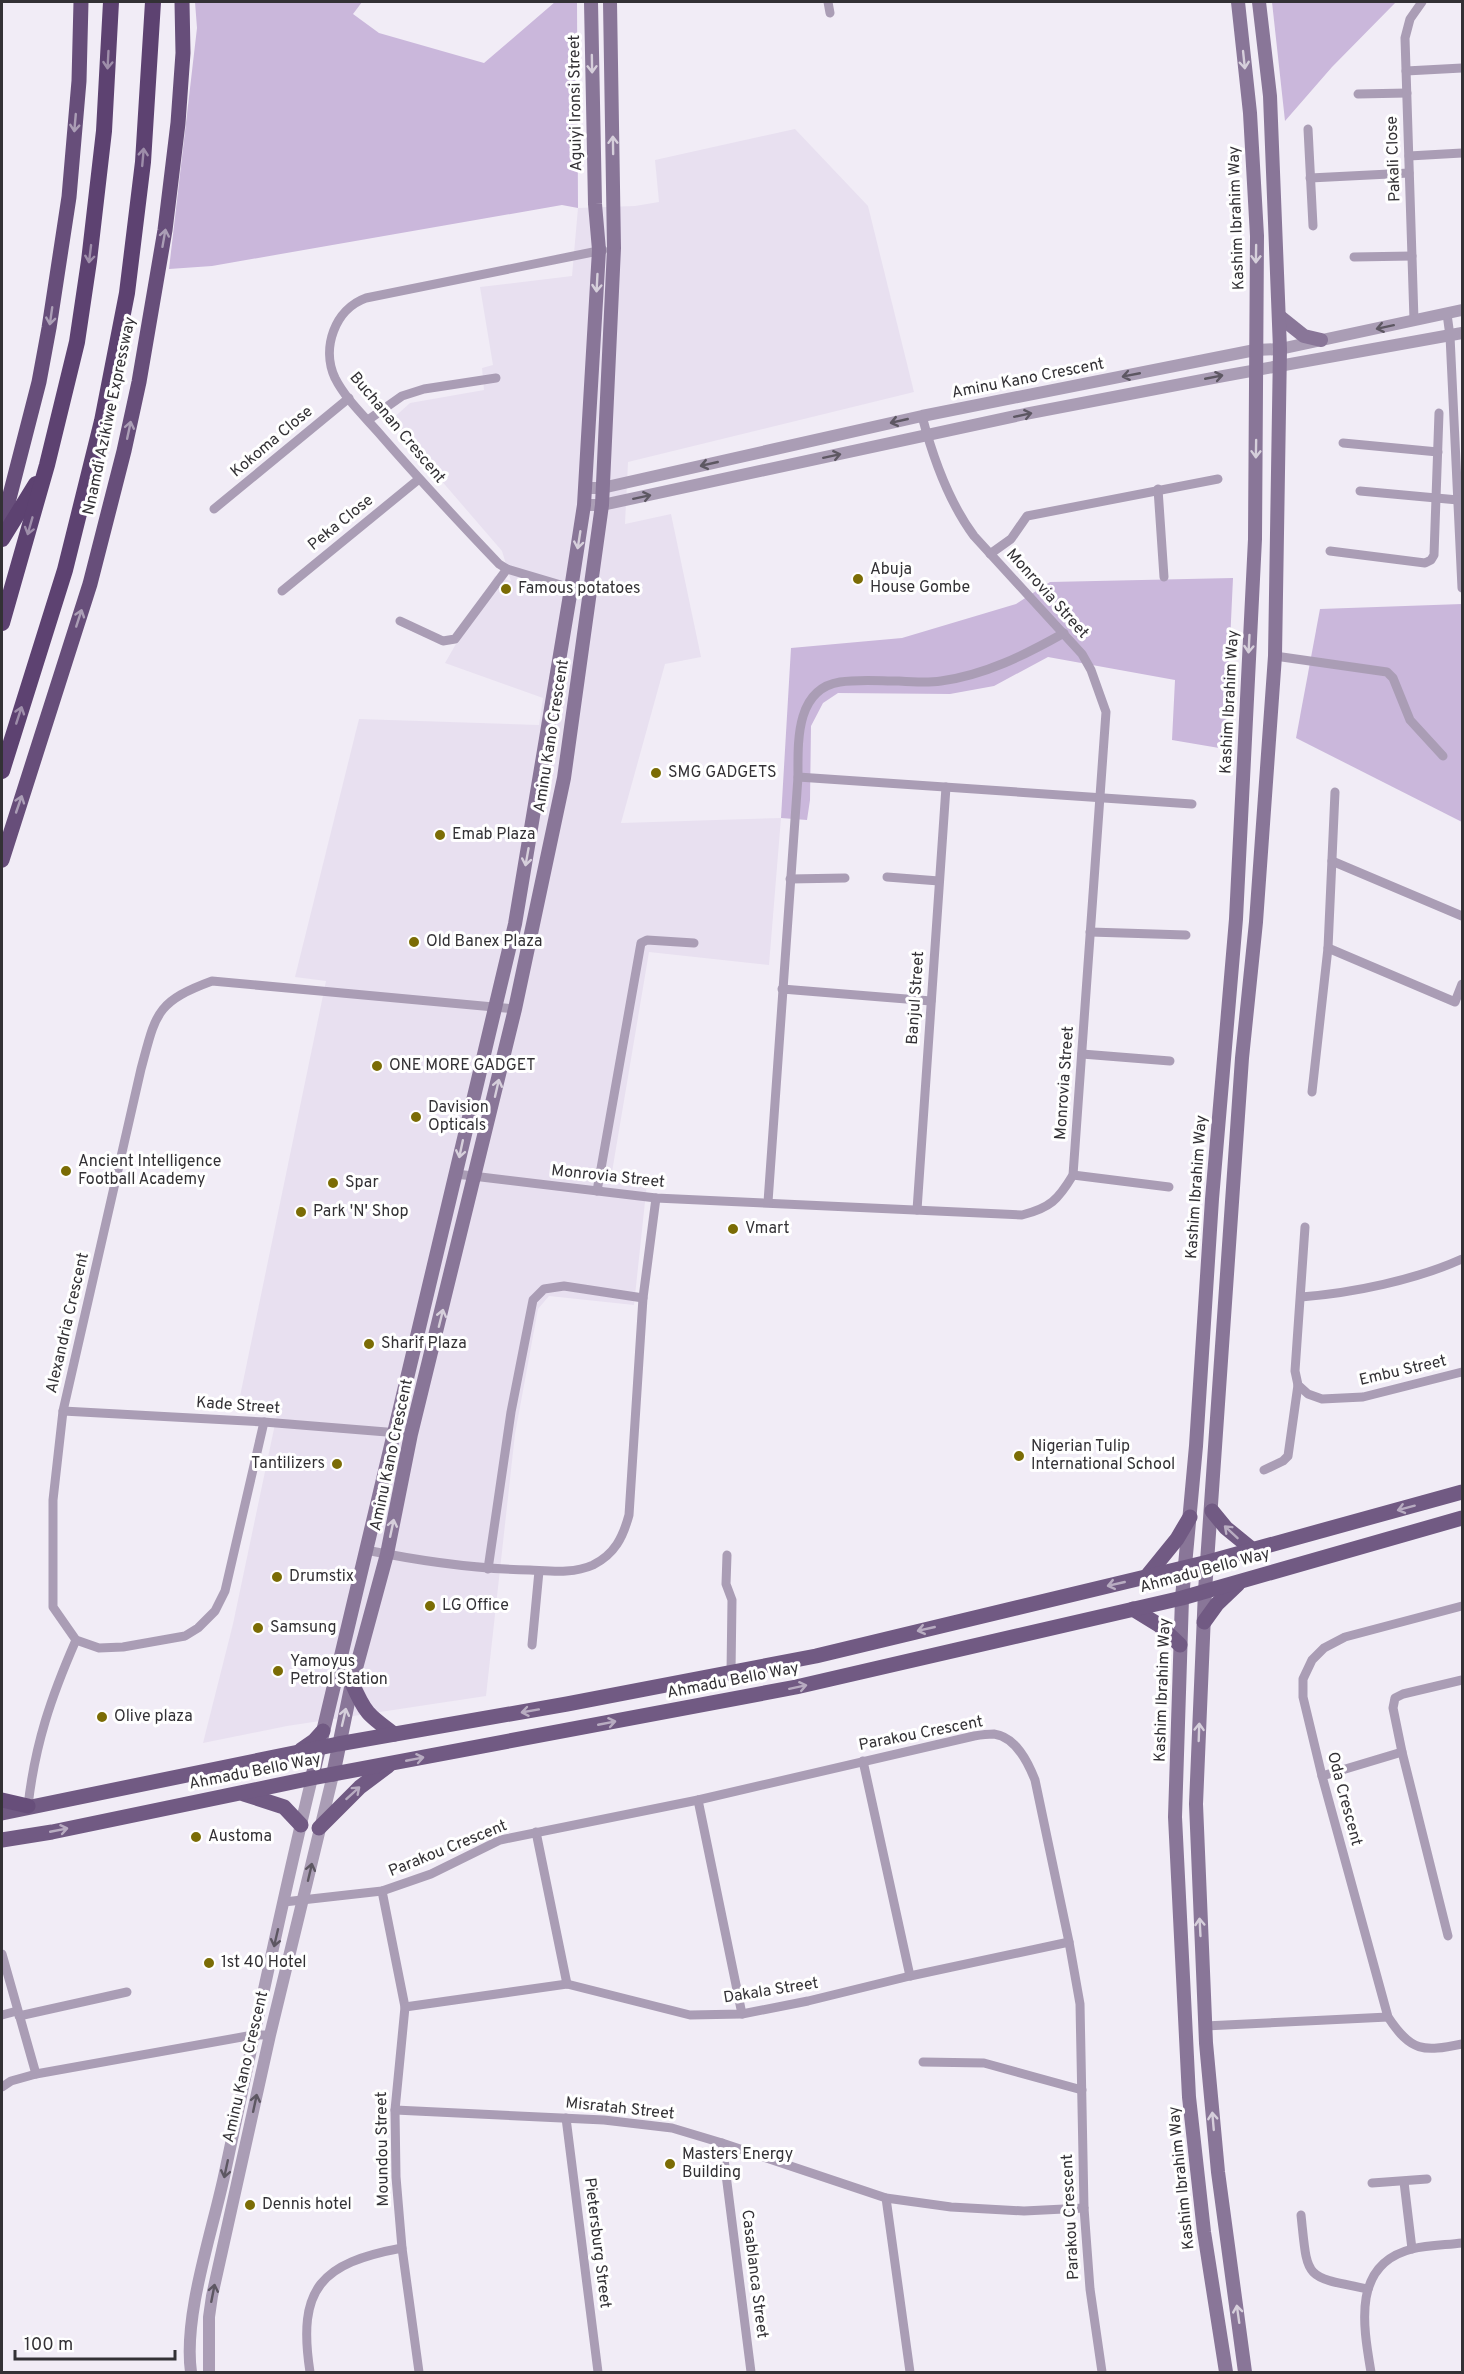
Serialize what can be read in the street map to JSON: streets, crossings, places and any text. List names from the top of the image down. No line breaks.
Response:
{"streets":{"highway":["Nnamdi Azikiwe Expressway"],"main road":["Aguiyi Ironsi Street","Kashim Ibrahim Way","Aminu Kano Crescent","Ahmadu Bello Way"],"street":["Pakali Close","Buchanan Crescent","Kokoma Close","Peka Close","Monrovia Street","Banjul Street","Alexandria Crescent","Embu Street","Kade Street","Parakou Crescent","Oda Crescent","Dakala Street","Misratah Street","Moundou Street","Pietersburg Street","Casablanca Street"]},"crossings":[["Aguiyi Ironsi Street","Aminu Kano Crescent"],["Pakali Close","Aminu Kano Crescent"],["Kashim Ibrahim Way","Aminu Kano Crescent"],["Kashim Ibrahim Way","Ahmadu Bello Way"],["Aminu Kano Crescent","Buchanan Crescent"],["Aminu Kano Crescent","Monrovia Street"],["Aminu Kano Crescent","Alexandria Crescent"],["Aminu Kano Crescent","Kade Street"],["Aminu Kano Crescent","Ahmadu Bello Way"],["Aminu Kano Crescent","Parakou Crescent"],["Buchanan Crescent","Kokoma Close"],["Buchanan Crescent","Peka Close"],["Monrovia Street","Banjul Street"],["Alexandria Crescent","Kade Street"],["Parakou Crescent","Dakala Street"],["Parakou Crescent","Misratah Street"],["Parakou Crescent","Moundou Street"],["Dakala Street","Moundou Street"],["Misratah Street","Moundou Street"],["Misratah Street","Pietersburg Street"],["Misratah Street","Casablanca Street"]],"one_way":["Aguiyi Ironsi Street"],"places":["Abuja House Gombe","Famous potatoes","SMG GADGETS","Emab Plaza","Old Banex Plaza","ONE MORE GADGET","Davision Opticals","Ancient Intelligence Football Academy","Spar","Park 'N' Shop","Vmart","Sharif Plaza","Nigerian Tulip International School","Tantilizers","Drumstix","LG Office","Samsung","Yamoyus Petrol Station","Olive plaza","Austoma","1st 40 Hotel","Masters Energy Building","Dennis hotel"],"scale_bar":"100 m"}
